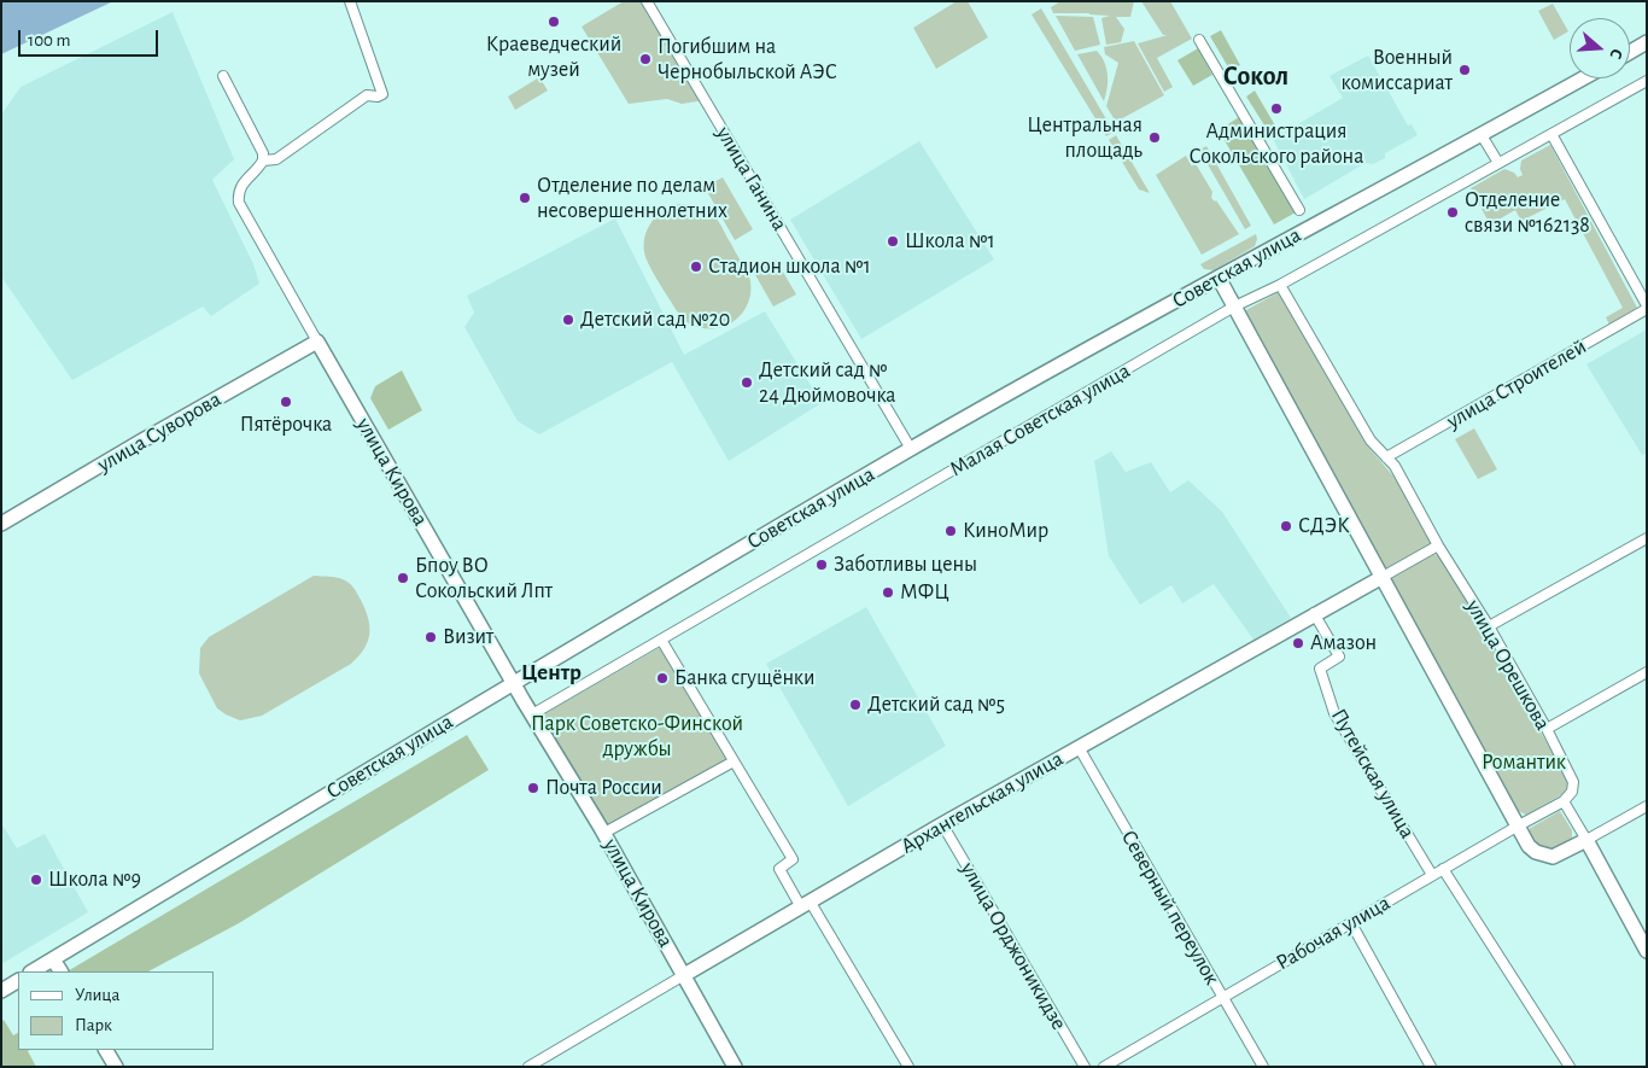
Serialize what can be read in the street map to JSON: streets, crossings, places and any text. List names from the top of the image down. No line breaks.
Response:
{"streets":{"street":["улица Ганина","Советская улица","улица Строителей","Малая Советская улица","улица Суворова","улица Кирова","улица Орешкова","Путейская улица","Архангельская улица","Северный переулок","Рабочая улица","улица Орджоникидзе"]},"crossings":[["улица Ганина","Советская улица"],["Советская улица","улица Кирова"],["улица Строителей","улица Орешкова"],["Малая Советская улица","улица Кирова"],["Малая Советская улица","улица Орешкова"],["улица Суворова","улица Кирова"],["улица Кирова","Архангельская улица"],["улица Орешкова","Архангельская улица"],["улица Орешкова","Рабочая улица"],["Путейская улица","Архангельская улица"],["Путейская улица","Рабочая улица"],["Архангельская улица","Северный переулок"],["Архангельская улица","улица Орджоникидзе"],["Северный переулок","Рабочая улица"]],"districts":["Сокол","Центр"],"parks":["Парк Советско-Финской дружбы","Романтик"],"places":["Краеведческий музей","Погибшим на Чернобыльской АЭС","Военный комиссариат","Администрация Сокольского района","Центральная площадь","Отделение по делам несовершеннолетних","Отделение связи №162138","Школа №1","Стадион школа №1","Детский сад №20","Детский сад № 24 Дюймовочка","Пятёрочка","СДЭК","КиноМир","Заботливы цены","Бпоу ВО Сокольский Лпт","МФЦ","Визит","Амазон","Банка сгущёнки","Детский сад №5","Почта России","Школа №9"],"legend":["Улица","Парк"],"scale_bar":"100 m","north":"right"}
